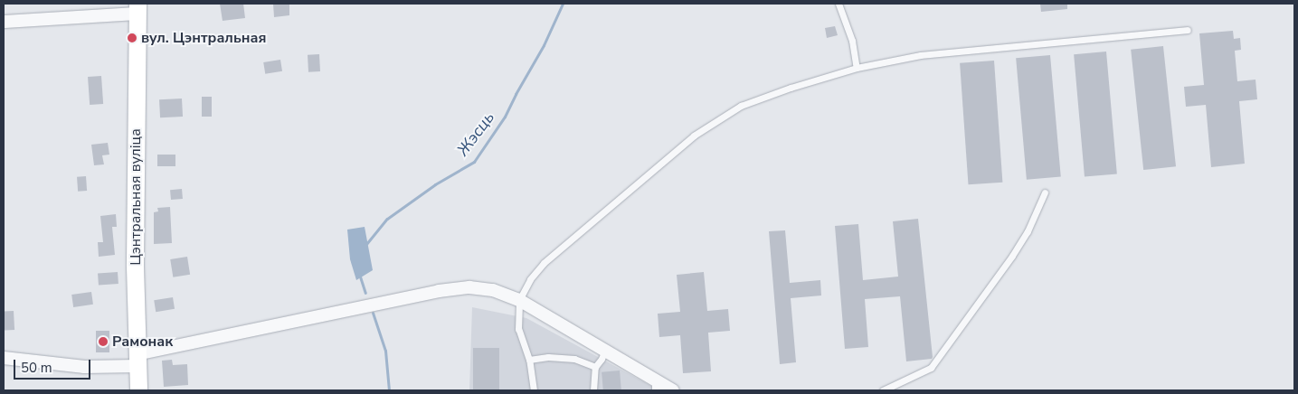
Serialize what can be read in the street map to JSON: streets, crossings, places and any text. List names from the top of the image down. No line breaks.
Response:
{"streets":{"street":["Цэнтральная вуліца"]},"water":["Жэсць"],"places":["вул. Цэнтральная","Рамонак"],"scale_bar":"50 m"}
